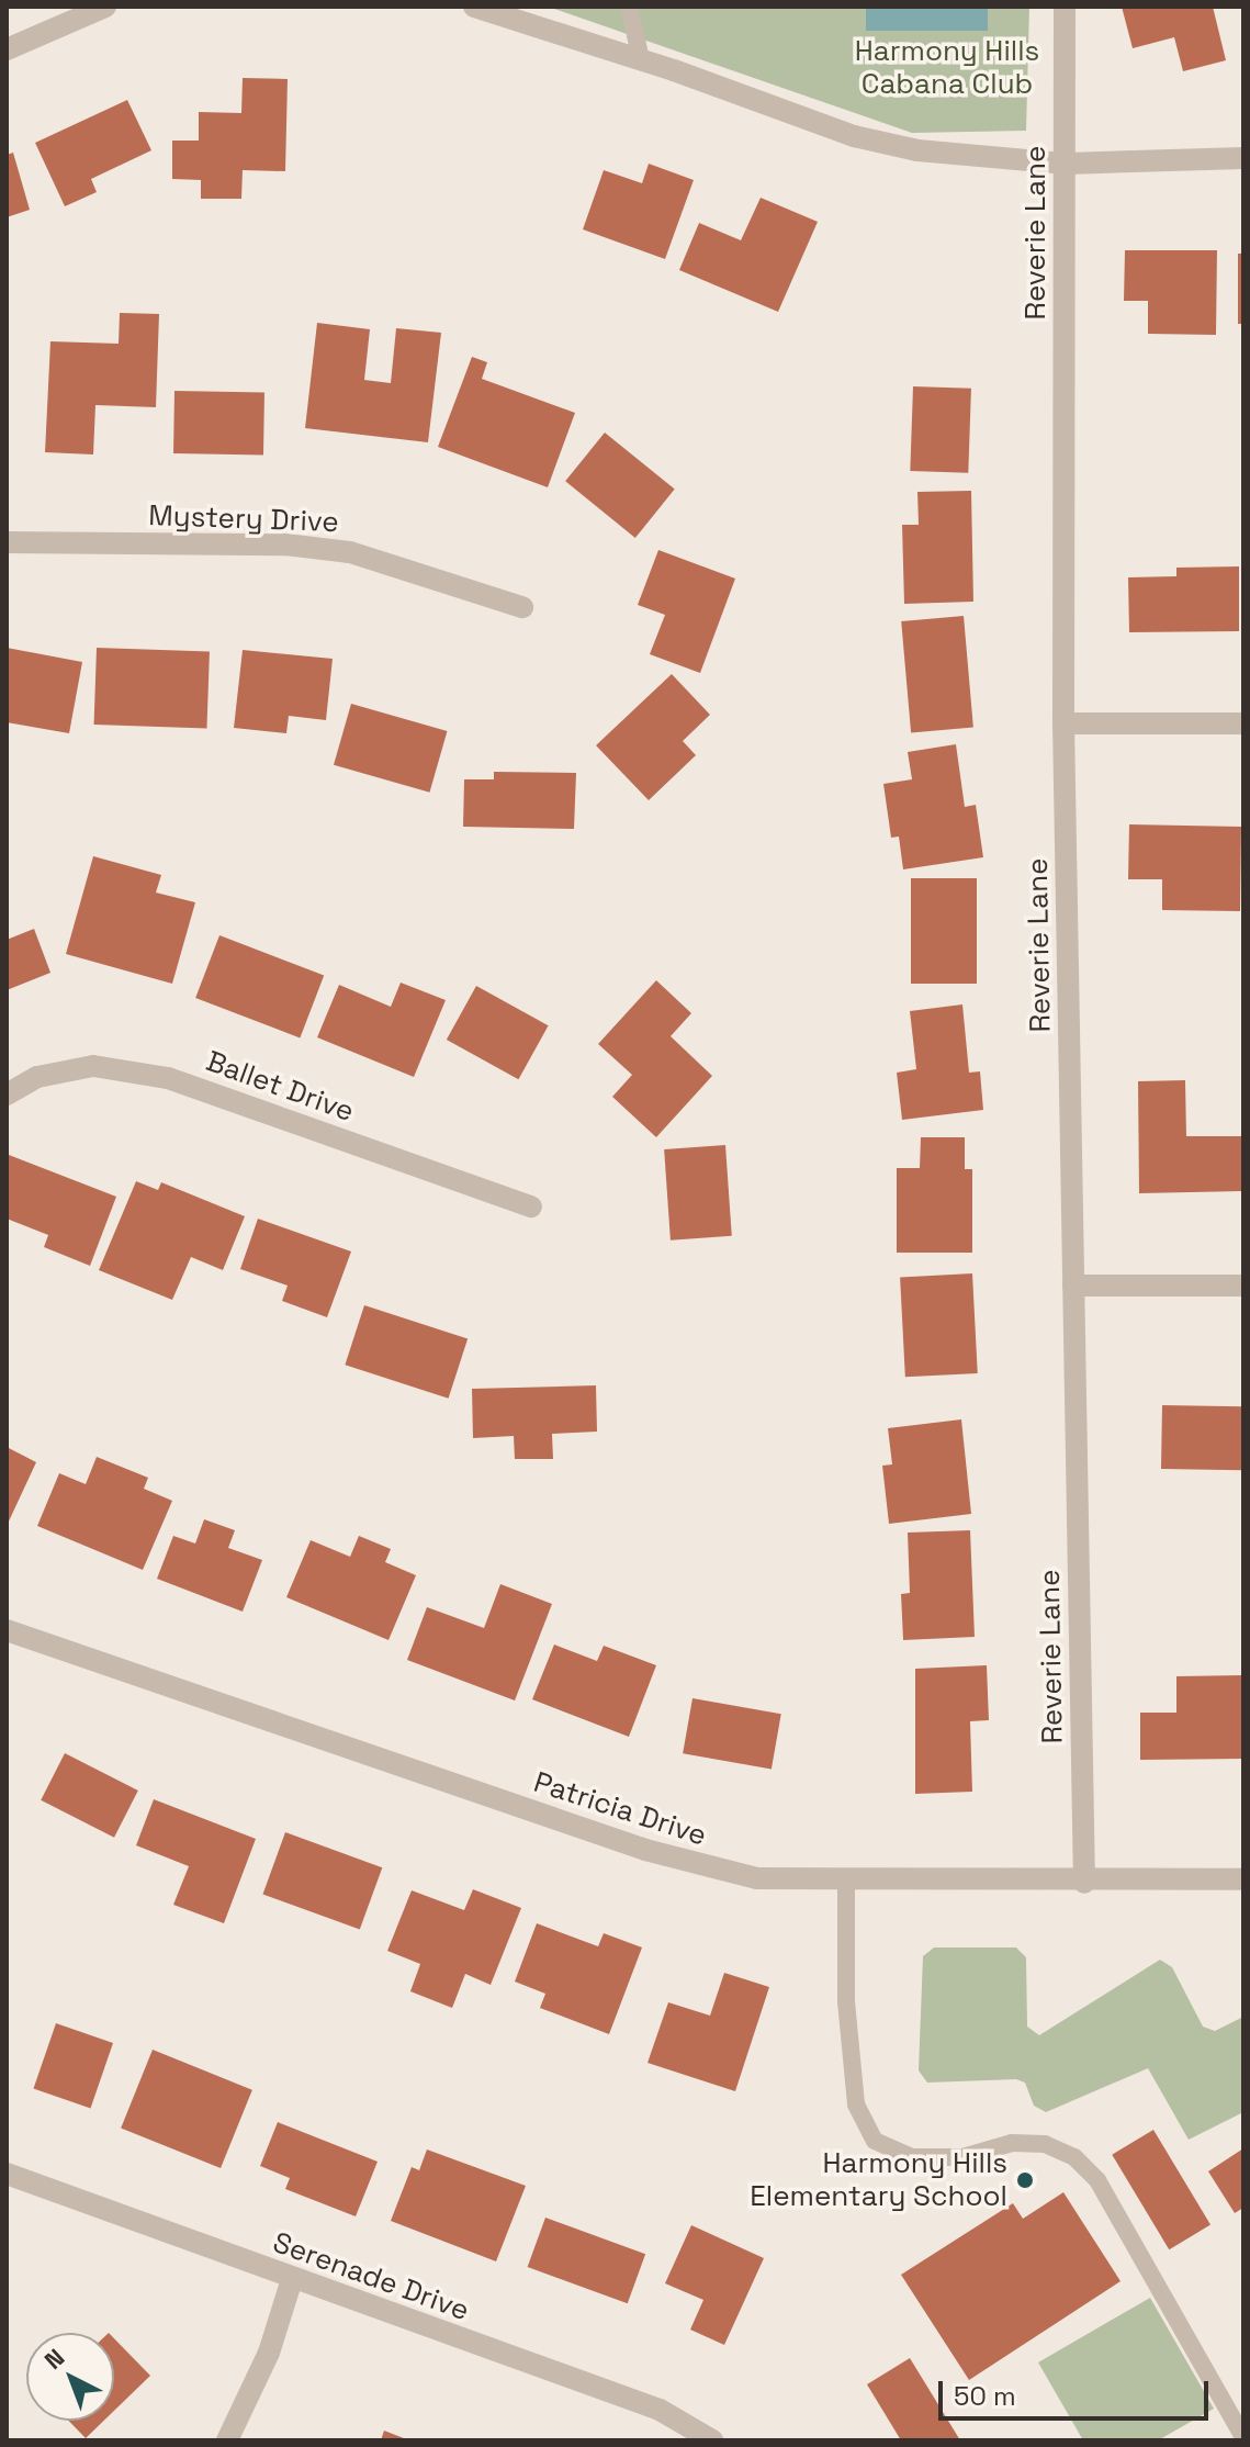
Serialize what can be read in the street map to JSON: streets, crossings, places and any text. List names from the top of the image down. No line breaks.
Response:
{"streets":{"street":["Reverie Lane","Mystery Drive","Ballet Drive","Patricia Drive","Serenade Drive"]},"crossings":[["Reverie Lane","Patricia Drive"]],"parks":["Harmony Hills Cabana Club"],"places":["Harmony Hills Elementary School"],"scale_bar":"50 m","north":"top left"}
